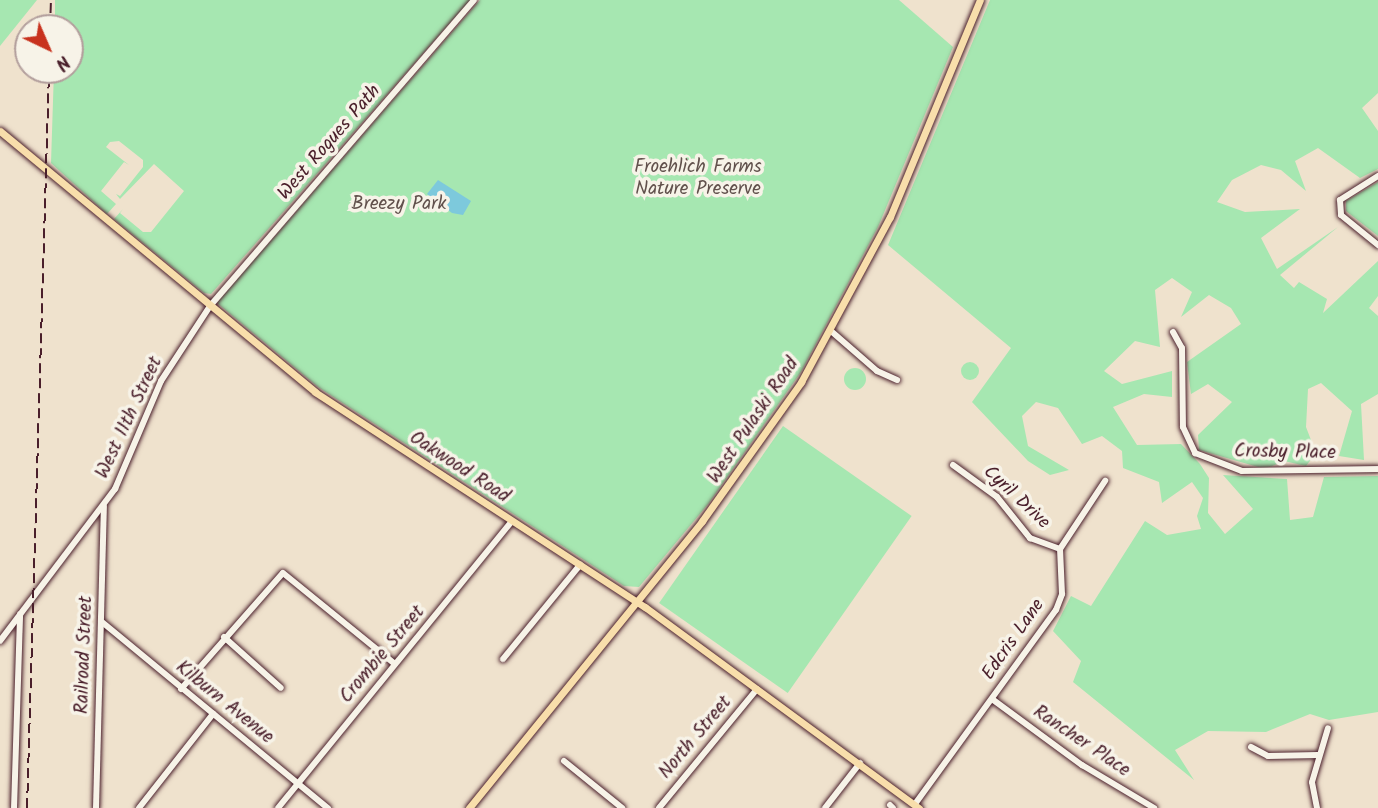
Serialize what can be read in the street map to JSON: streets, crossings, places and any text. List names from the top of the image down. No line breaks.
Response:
{"streets":{"main road":["West Pulaski Road","Oakwood Road"],"street":["West Rogues Path","West 11th Street","Crosby Place","Cyril Drive","Edcris Lane","Railroad Street","Crombie Street","Kilburn Avenue","North Street","Rancher Place"]},"crossings":[["West Rogues Path","West 11th Street"],["West Rogues Path","Oakwood Road"],["West 11th Street","Oakwood Road"],["West 11th Street","Railroad Street"],["West Pulaski Road","Oakwood Road"],["Oakwood Road","Edcris Lane"],["Oakwood Road","Crombie Street"],["Oakwood Road","North Street"],["Cyril Drive","Edcris Lane"],["Edcris Lane","Rancher Place"],["Railroad Street","Kilburn Avenue"],["Crombie Street","Kilburn Avenue"]],"parks":["Froehlich Farms Nature Preserve","Breezy Park"],"north":"bottom right"}
